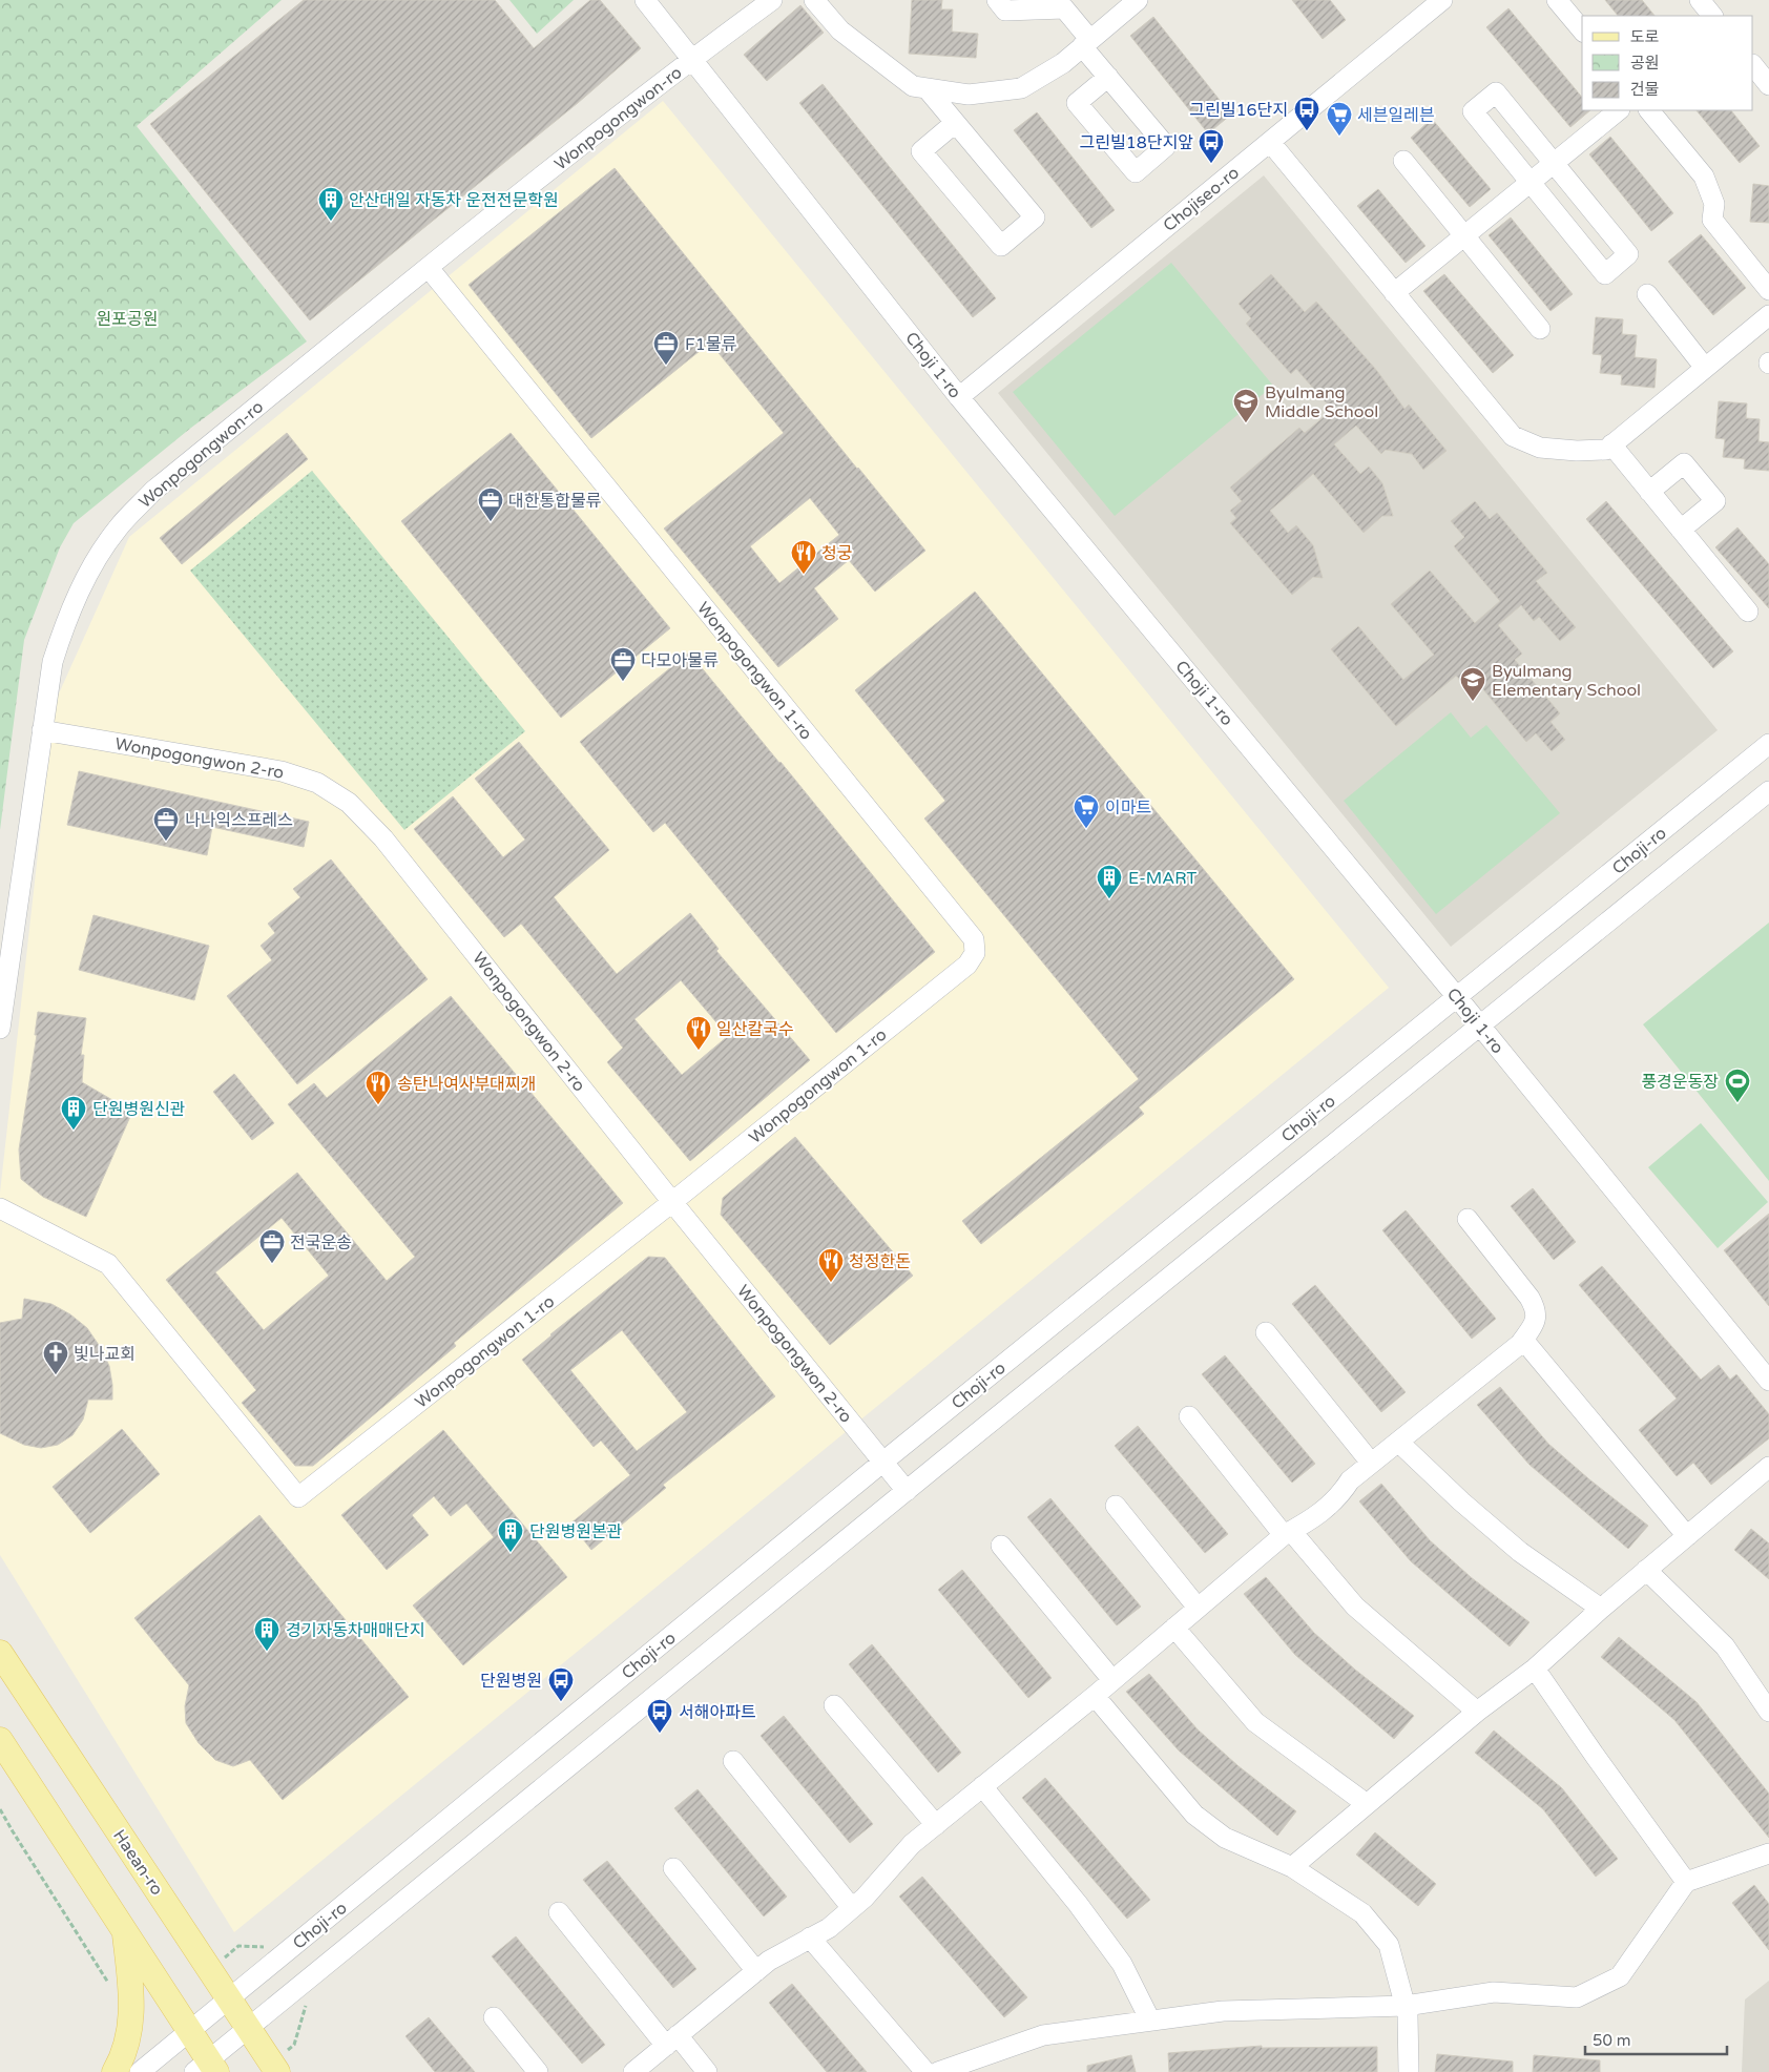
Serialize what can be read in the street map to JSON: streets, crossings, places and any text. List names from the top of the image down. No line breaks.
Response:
{"streets":{"main road":["Haean-ro"],"street":["Wonpogongwon-ro","Chojiseo-ro","Choji 1-ro","Wonpogongwon 1-ro","Wonpogongwon 2-ro","Choji-ro"]},"crossings":[["Wonpogongwon-ro","Choji 1-ro"],["Wonpogongwon-ro","Wonpogongwon 1-ro"],["Wonpogongwon-ro","Wonpogongwon 2-ro"],["Chojiseo-ro","Choji 1-ro"],["Choji 1-ro","Choji-ro"],["Wonpogongwon 1-ro","Wonpogongwon 2-ro"],["Wonpogongwon 2-ro","Choji-ro"],["Choji-ro","Haean-ro"]],"parks":["원포공원"],"places":{"bus stop":["그린빌16단지","그린빌18단지앞","단원병원","서해아파트"],"supermarket":["세븐일레븐","이마트"],"building":["안산대일 자동차 운전전문학원","E-MART","단원병원신관","단원병원본관","경기자동차매매단지"],"office":["F1물류","대한통합물류","다모아물류","나나익스프레스","전국운송"],"school or university":["Byulmang Middle School","Byulmang Elementary School"],"restaurant":["청궁","일산칼국수","송탄나여사부대찌개","청정한돈"],"sports":["풍경운동장"],"church":["빛나교회"]},"legend":["도로","공원","건물"],"scale_bar":"50 m"}
